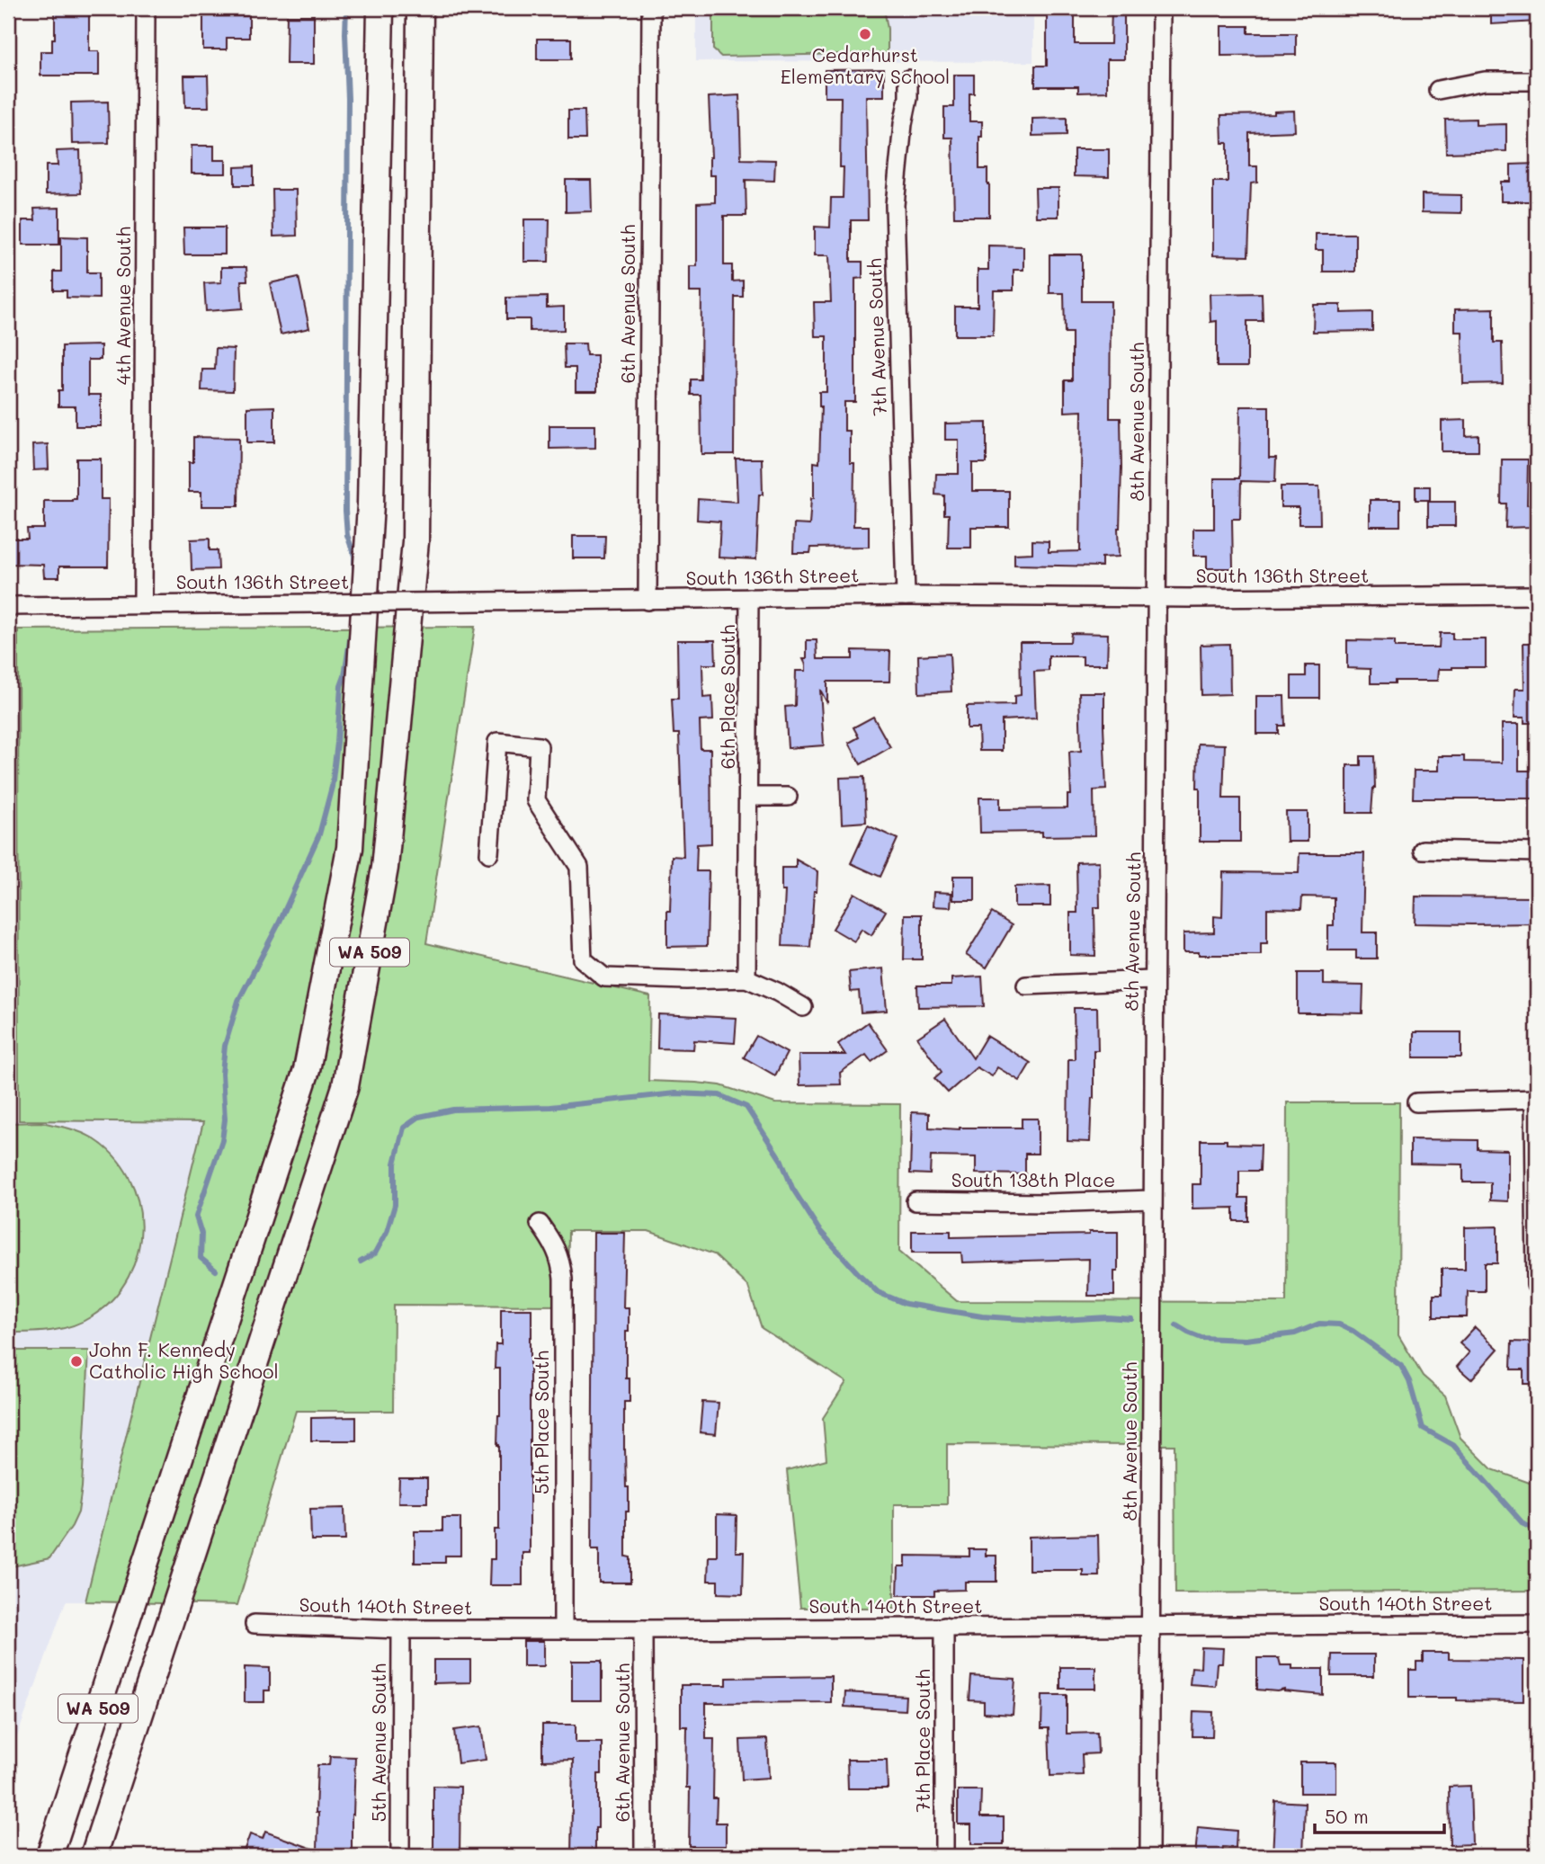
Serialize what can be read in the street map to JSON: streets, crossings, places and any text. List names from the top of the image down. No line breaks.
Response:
{"streets":{"highway":["WA 509"],"street":["6th Avenue South","4th Avenue South","7th Avenue South","8th Avenue South","South 136th Street","6th Place South","South 138th Place","5th Place South","South 140th Street","7th Place South","5th Avenue South"]},"crossings":[["6th Avenue South","South 136th Street"],["6th Avenue South","South 140th Street"],["4th Avenue South","South 136th Street"],["7th Avenue South","South 136th Street"],["8th Avenue South","South 136th Street"],["8th Avenue South","South 138th Place"],["8th Avenue South","South 140th Street"],["South 136th Street","6th Place South"],["5th Place South","South 140th Street"],["South 140th Street","7th Place South"],["South 140th Street","5th Avenue South"]],"places":["Cedarhurst Elementary School","John F. Kennedy Catholic High School"],"scale_bar":"50 m"}
